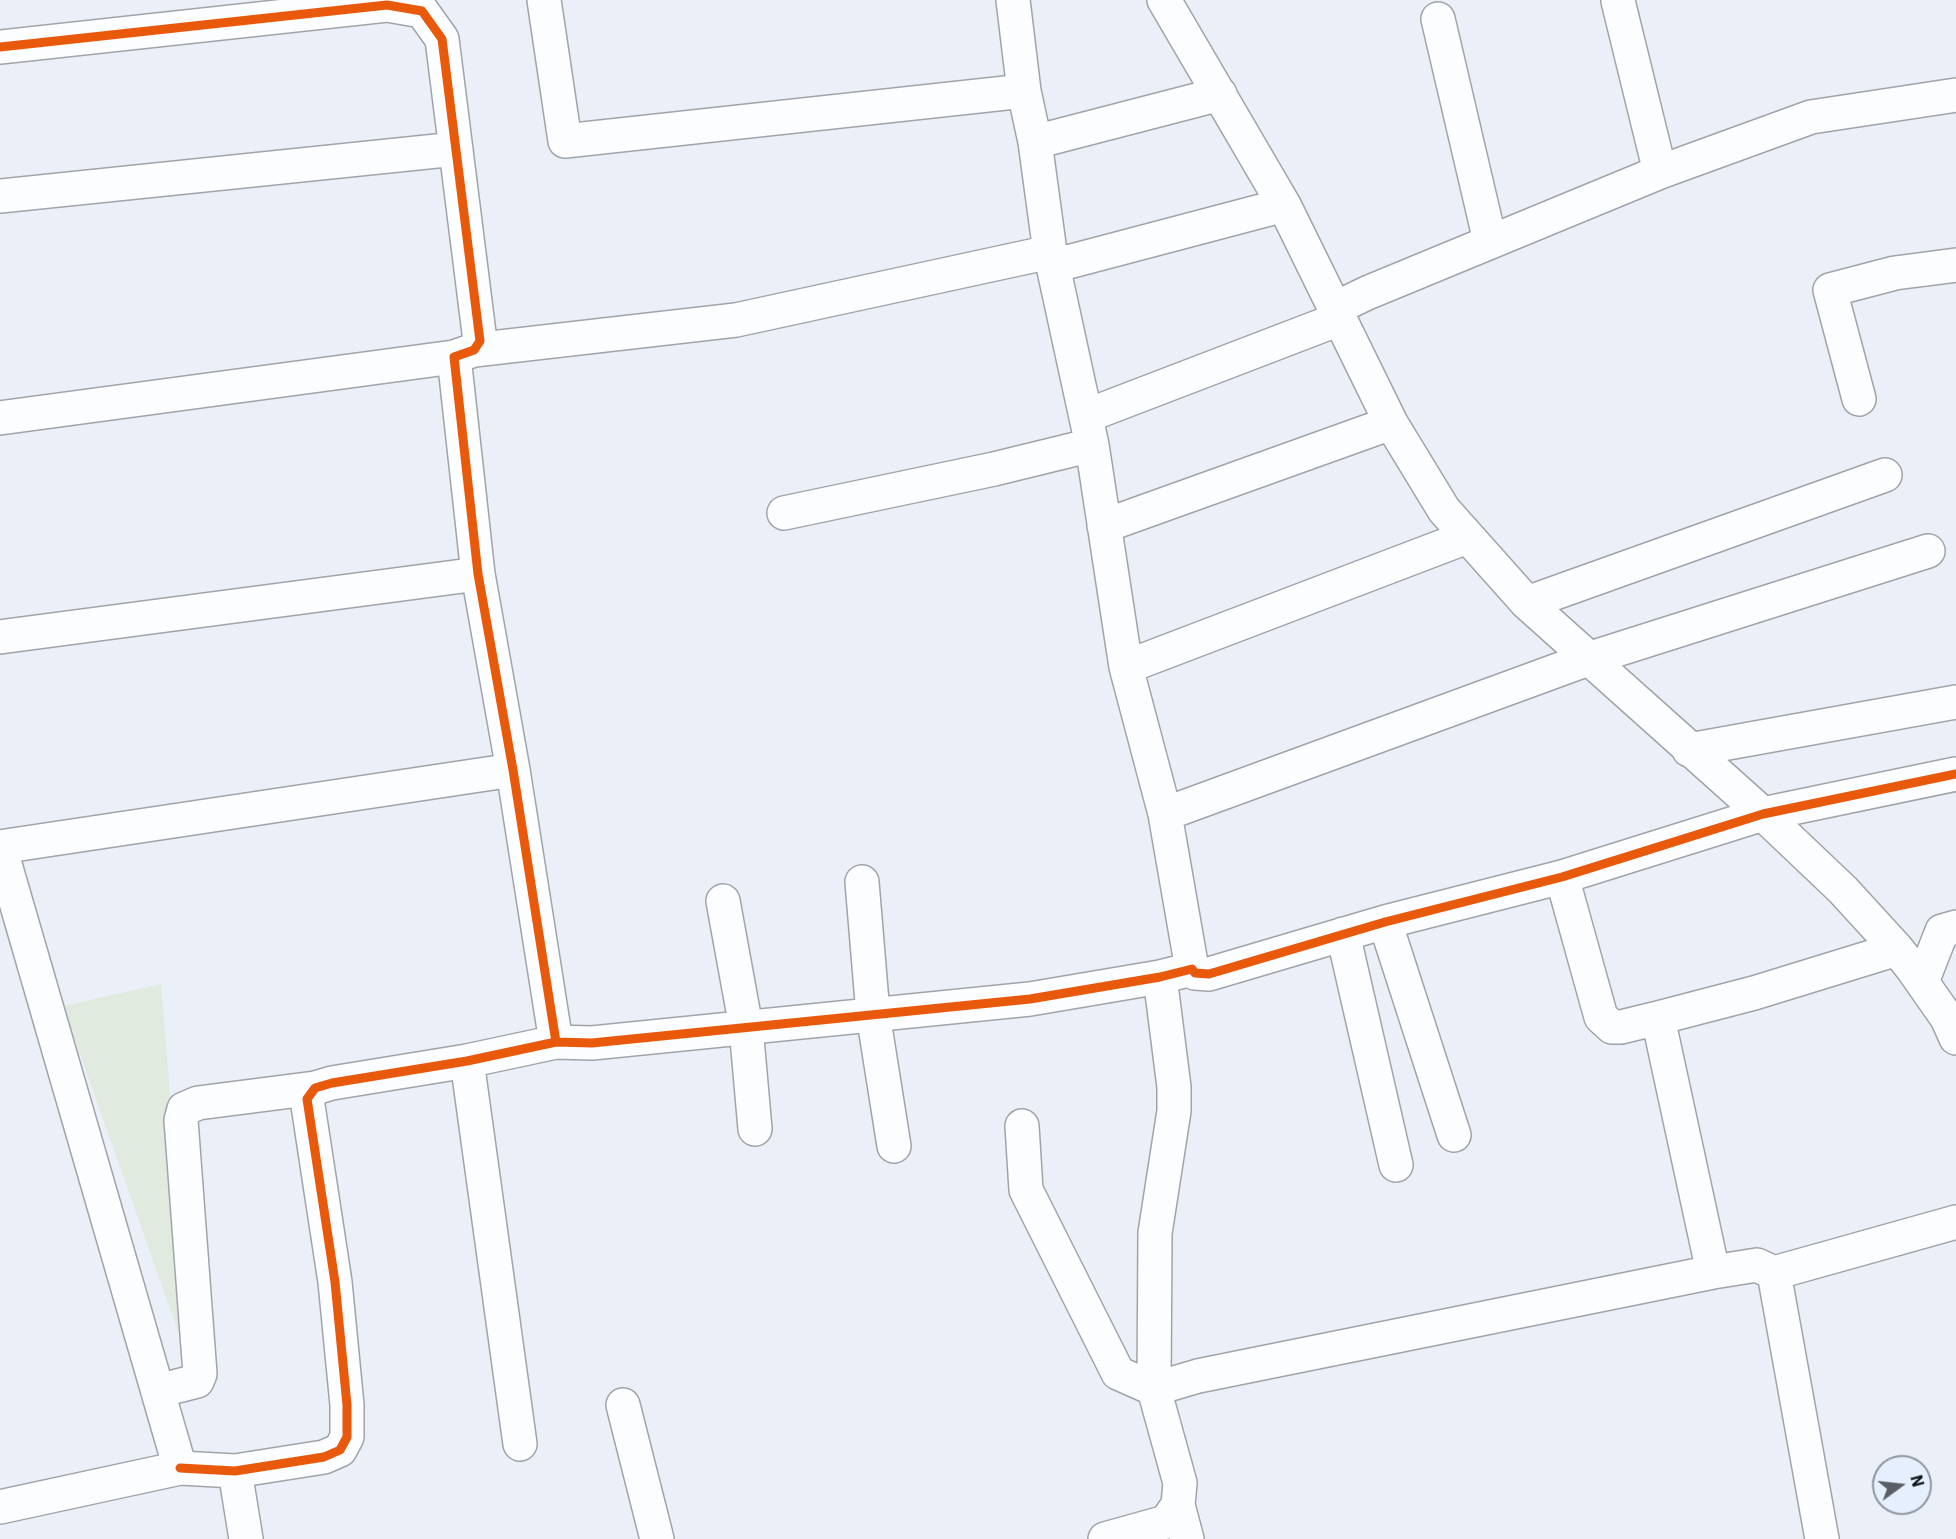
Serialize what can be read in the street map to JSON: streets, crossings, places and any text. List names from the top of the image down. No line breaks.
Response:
{"north":"right"}
